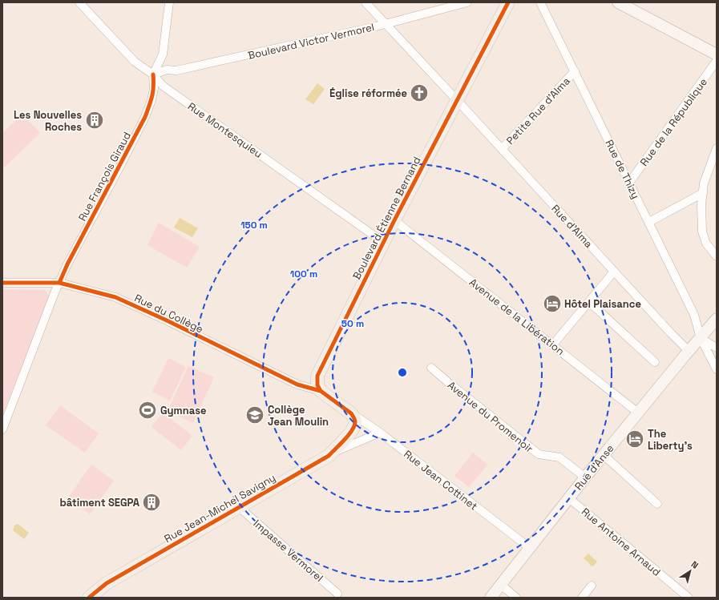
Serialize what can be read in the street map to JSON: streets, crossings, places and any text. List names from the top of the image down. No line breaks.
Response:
{"streets":{"main road":["Boulevard Étienne Bernand","Rue d'Anse","Rue Jean-Michel Savigny"],"street":["Boulevard Victor Vermorel","Petite Rue d'Alma","Rue de la République","Rue Montesquieu","Rue de Thizy","Rue François Giraud","Rue d'Alma","Rue du Collège","Avenue de la Libération","Avenue du Promenoir","Rue Jean Cottinet","Rue Antoine Arnaud","Impasse Vermorel"]},"crossings":[["Boulevard Victor Vermorel","Rue Montesquieu"],["Boulevard Victor Vermorel","Rue François Giraud"],["Boulevard Victor Vermorel","Rue d'Alma"],["Petite Rue d'Alma","Rue de Thizy"],["Petite Rue d'Alma","Rue d'Alma"],["Rue de la République","Rue de Thizy"],["Rue Montesquieu","Rue François Giraud"],["Rue Montesquieu","Boulevard Étienne Bernand"],["Rue de Thizy","Rue d'Anse"],["Rue François Giraud","Rue du Collège"],["Boulevard Étienne Bernand","Rue d'Alma"],["Boulevard Étienne Bernand","Rue du Collège"],["Boulevard Étienne Bernand","Avenue de la Libération"],["Rue d'Alma","Rue d'Anse"],["Avenue de la Libération","Rue d'Anse"],["Avenue du Promenoir","Rue d'Anse"],["Rue d'Anse","Rue Jean Cottinet"],["Rue d'Anse","Rue Antoine Arnaud"],["Rue Jean Cottinet","Rue Jean-Michel Savigny"],["Rue Jean-Michel Savigny","Impasse Vermorel"]],"places":{"church":["Église réformée"],"building":["Les Nouvelles Roches","bâtiment SEGPA"],"hotel":["Hôtel Plaisance","The Liberty's"],"sports":["Gymnase"],"school or university":["Collège Jean Moulin"]},"north":"top right","rings":["150 m","100 m","50 m"]}
